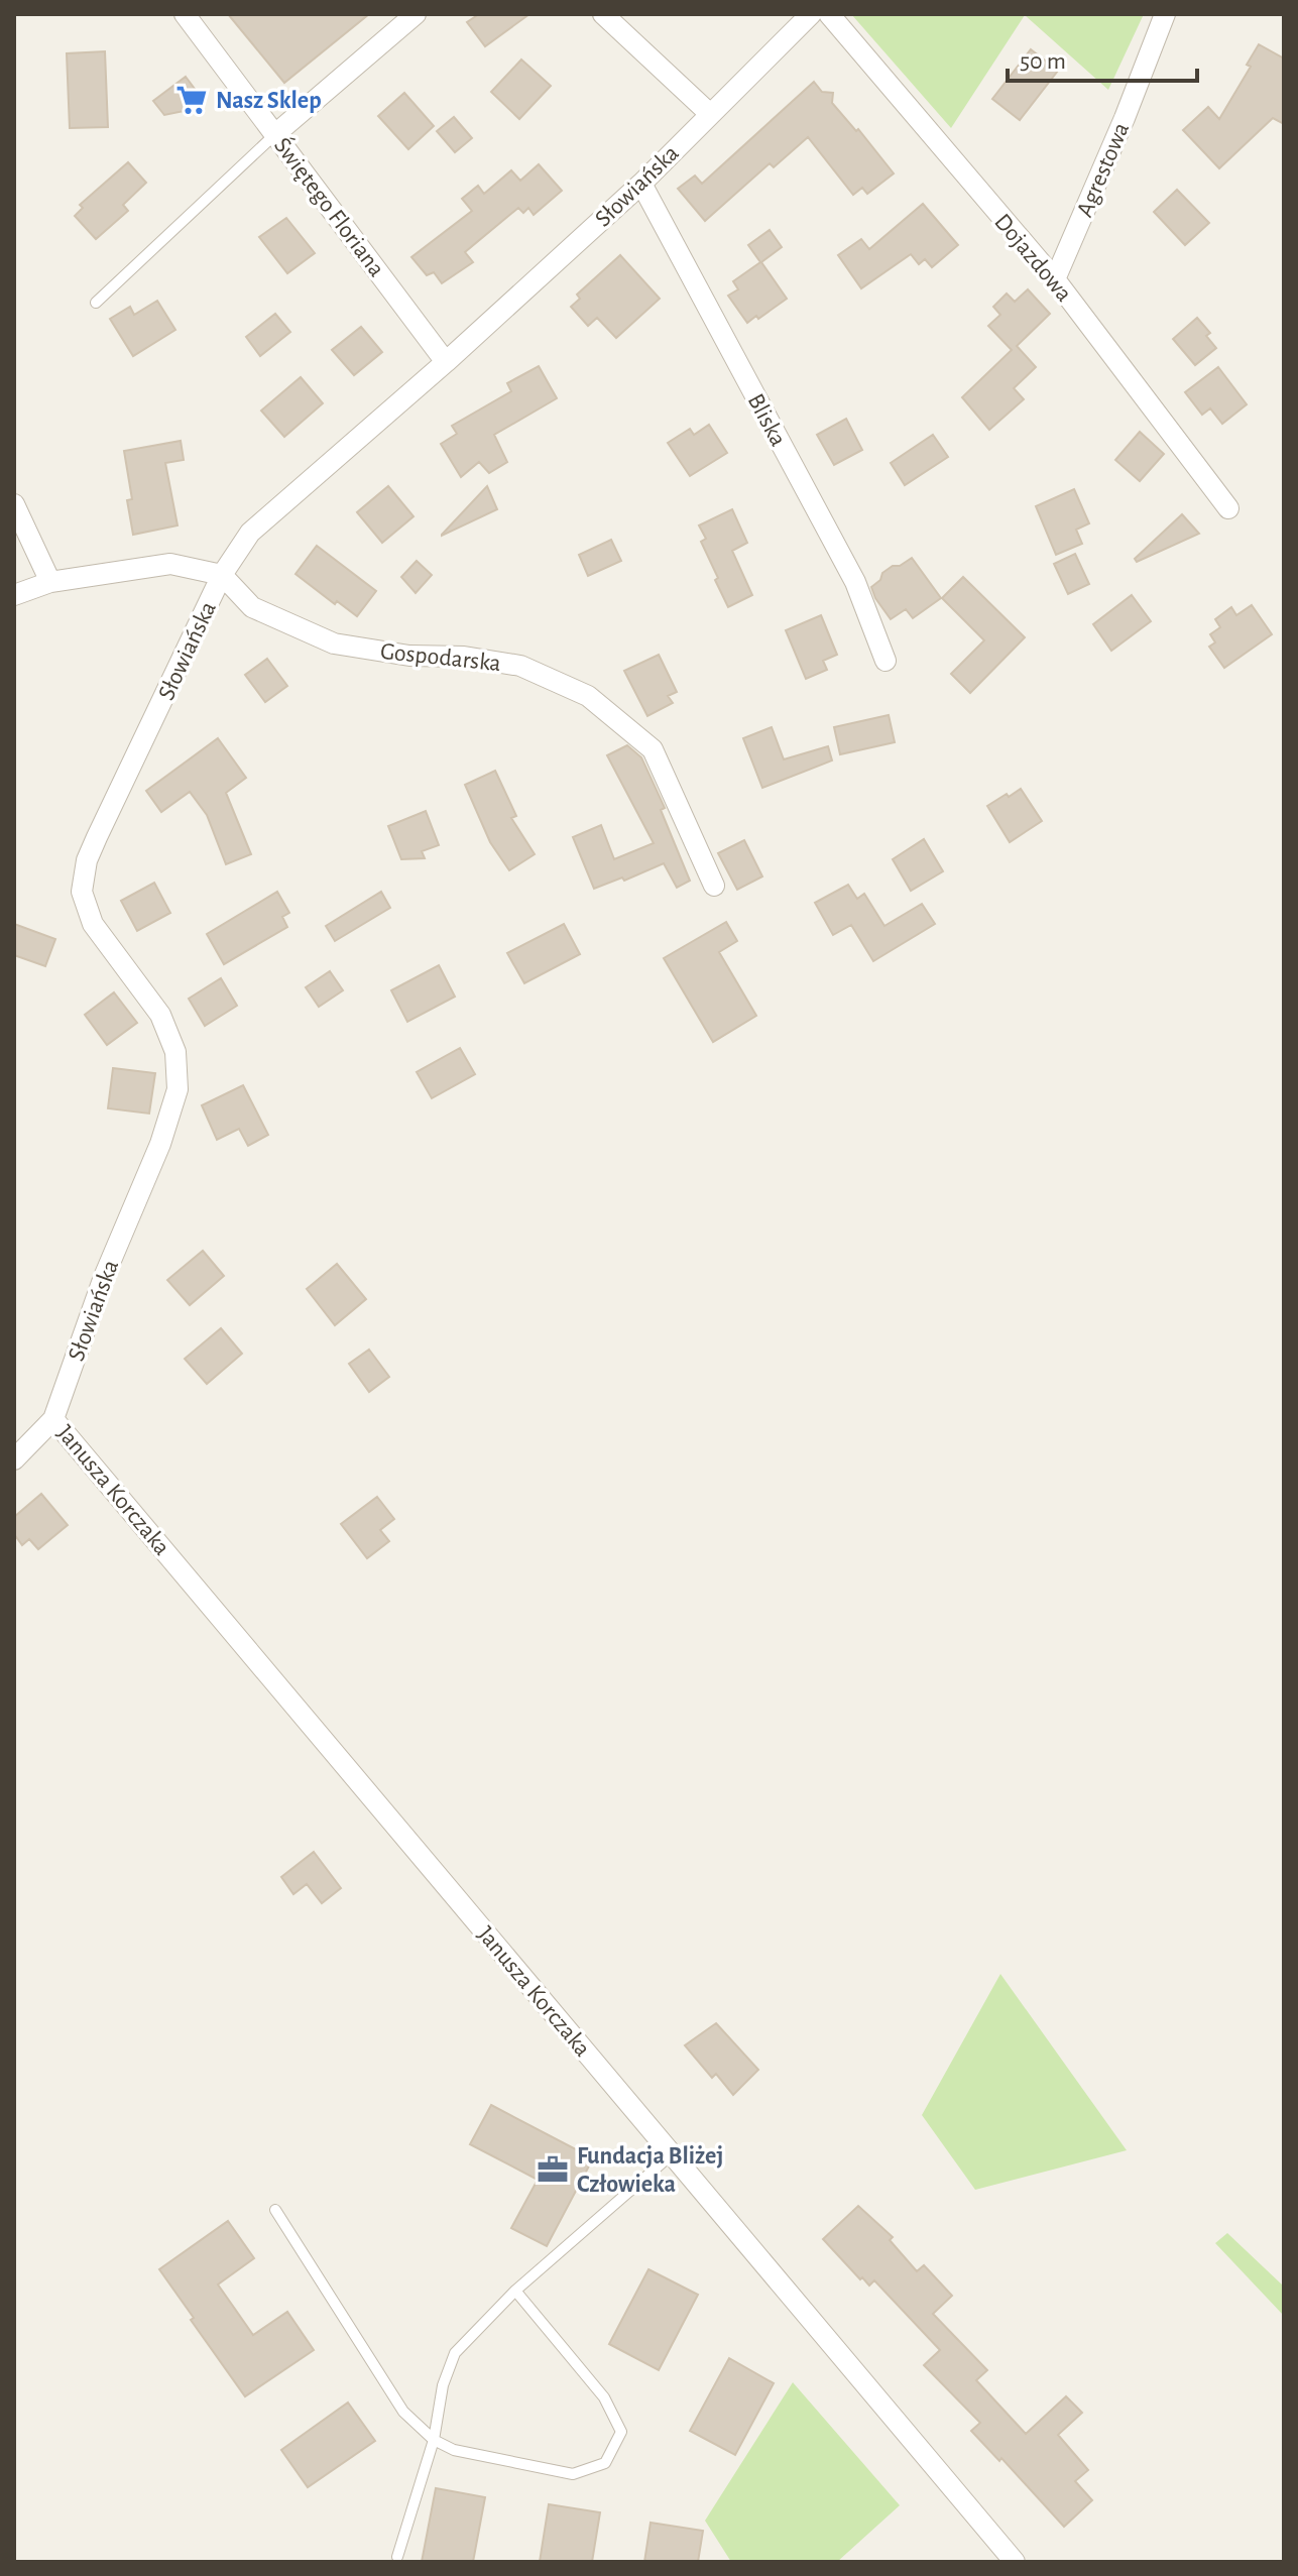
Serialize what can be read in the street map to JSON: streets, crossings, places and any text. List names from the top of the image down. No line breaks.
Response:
{"streets":{"street":["Agrestowa","Słowiańska","Świętego Floriana","Dojazdowa","Bliska","Gospodarska","Janusza Korczaka"]},"crossings":[["Agrestowa","Dojazdowa"],["Słowiańska","Świętego Floriana"],["Słowiańska","Bliska"],["Słowiańska","Gospodarska"],["Słowiańska","Janusza Korczaka"]],"places":{"supermarket":["Nasz Sklep"],"office":["Fundacja Bliżej Człowieka"]},"scale_bar":"50 m"}
